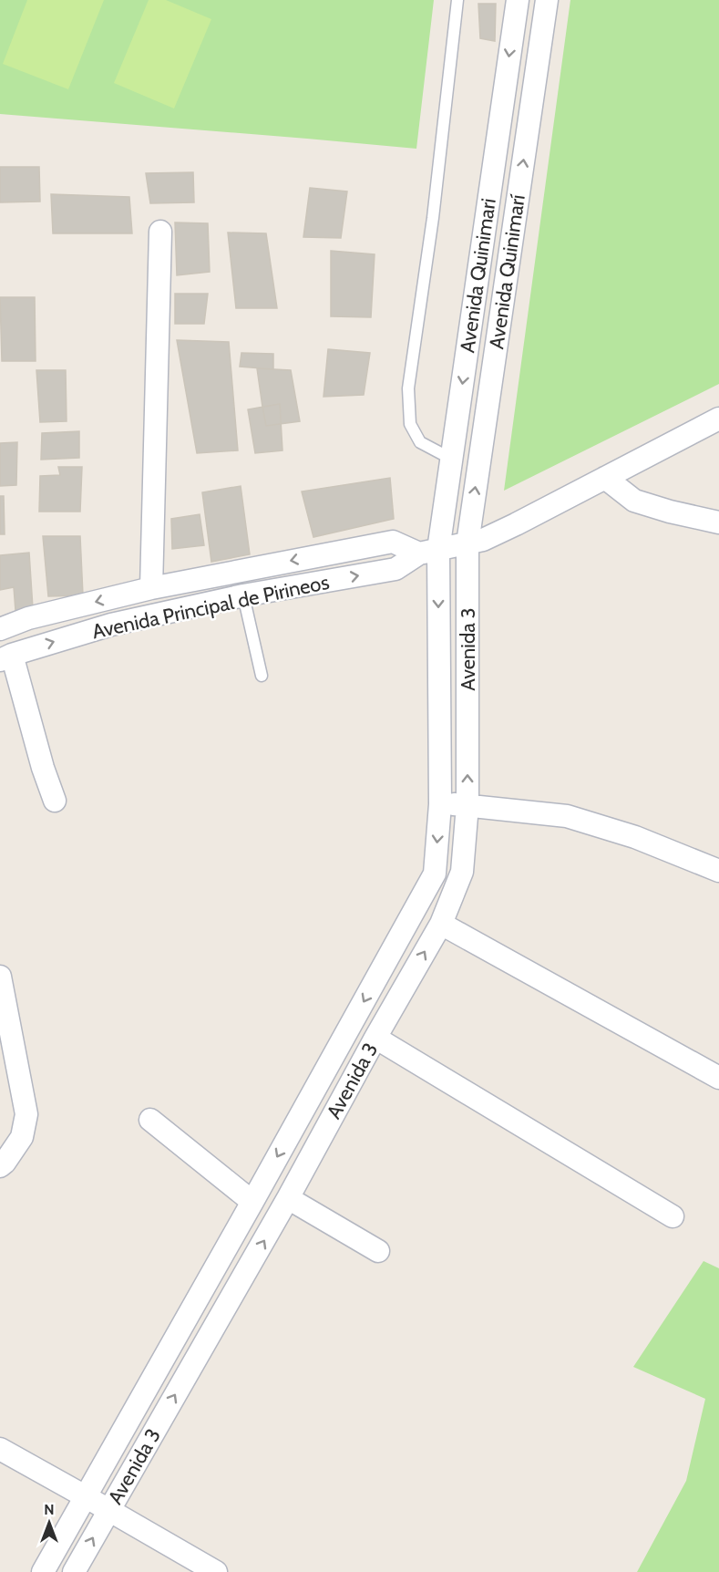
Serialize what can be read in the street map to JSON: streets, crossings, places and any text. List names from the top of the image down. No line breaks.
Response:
{"streets":{"street":["Avenida Quinimarí","Avenida Quinimari","Avenida Principal de Pirineos","Avenida 3"]},"crossings":[["Avenida Quinimarí","Avenida Principal de Pirineos"],["Avenida Quinimarí","Avenida 3"],["Avenida Quinimari","Avenida Principal de Pirineos"],["Avenida Quinimari","Avenida 3"],["Avenida Principal de Pirineos","Avenida 3"]],"one_way":["Avenida Quinimarí","Avenida Quinimari"],"north":"top"}
